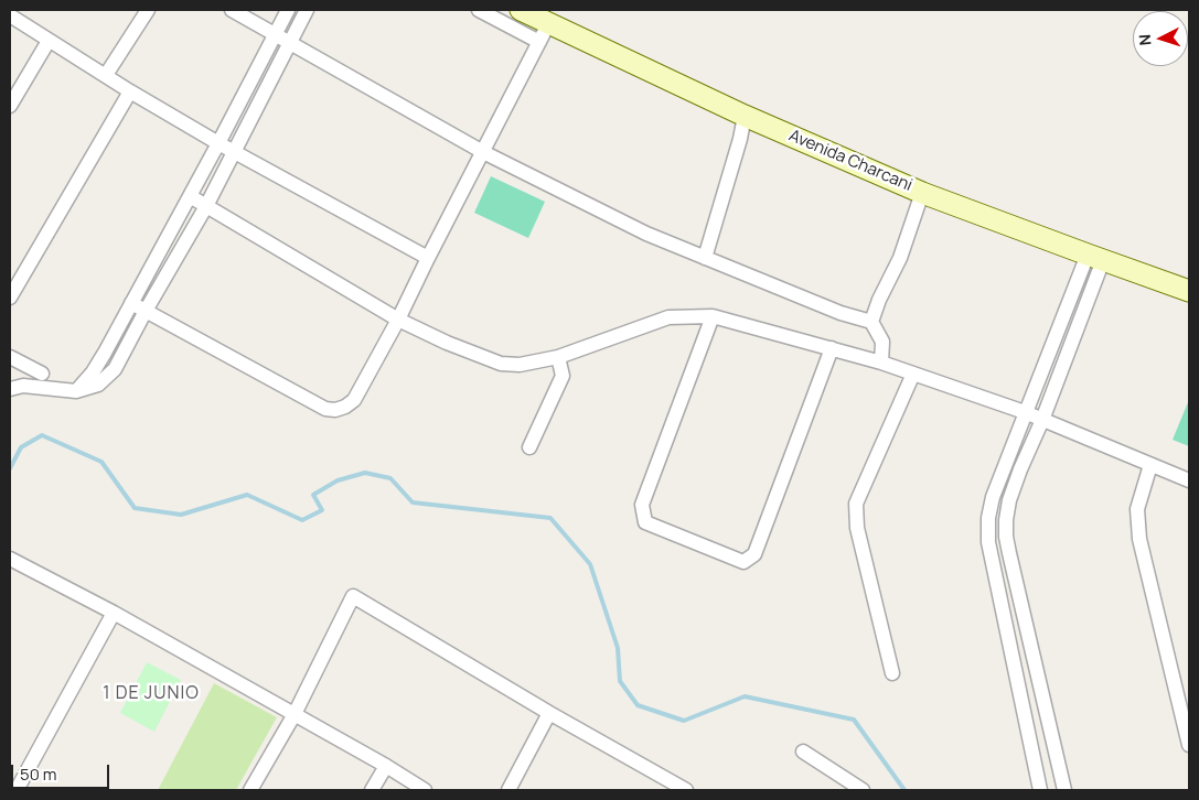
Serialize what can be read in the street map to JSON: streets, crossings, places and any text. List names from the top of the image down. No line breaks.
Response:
{"streets":{"main road":["Avenida Charcani"]},"districts":["1 DE JUNIO"],"scale_bar":"50 m","north":"left"}
